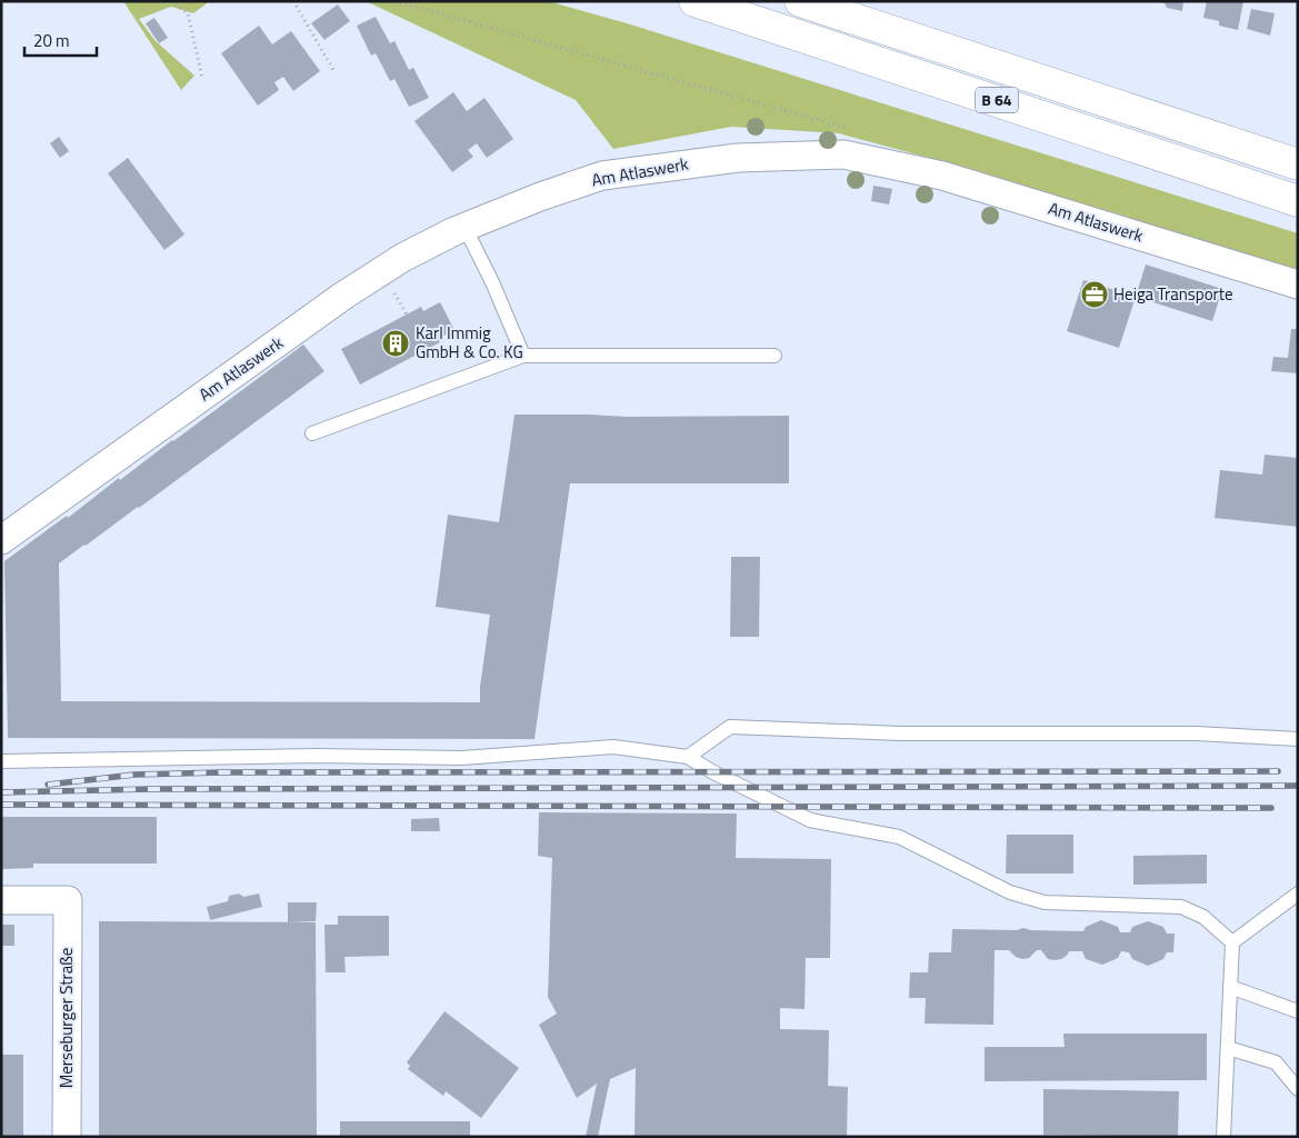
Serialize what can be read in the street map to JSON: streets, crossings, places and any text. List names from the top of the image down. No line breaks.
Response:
{"streets":{"highway":["B 64"],"street":["Am Atlaswerk","Merseburger Straße"]},"places":{"office":["Heiga Transporte"],"building":["Karl Immig GmbH & Co. KG"]},"scale_bar":"20 m"}
